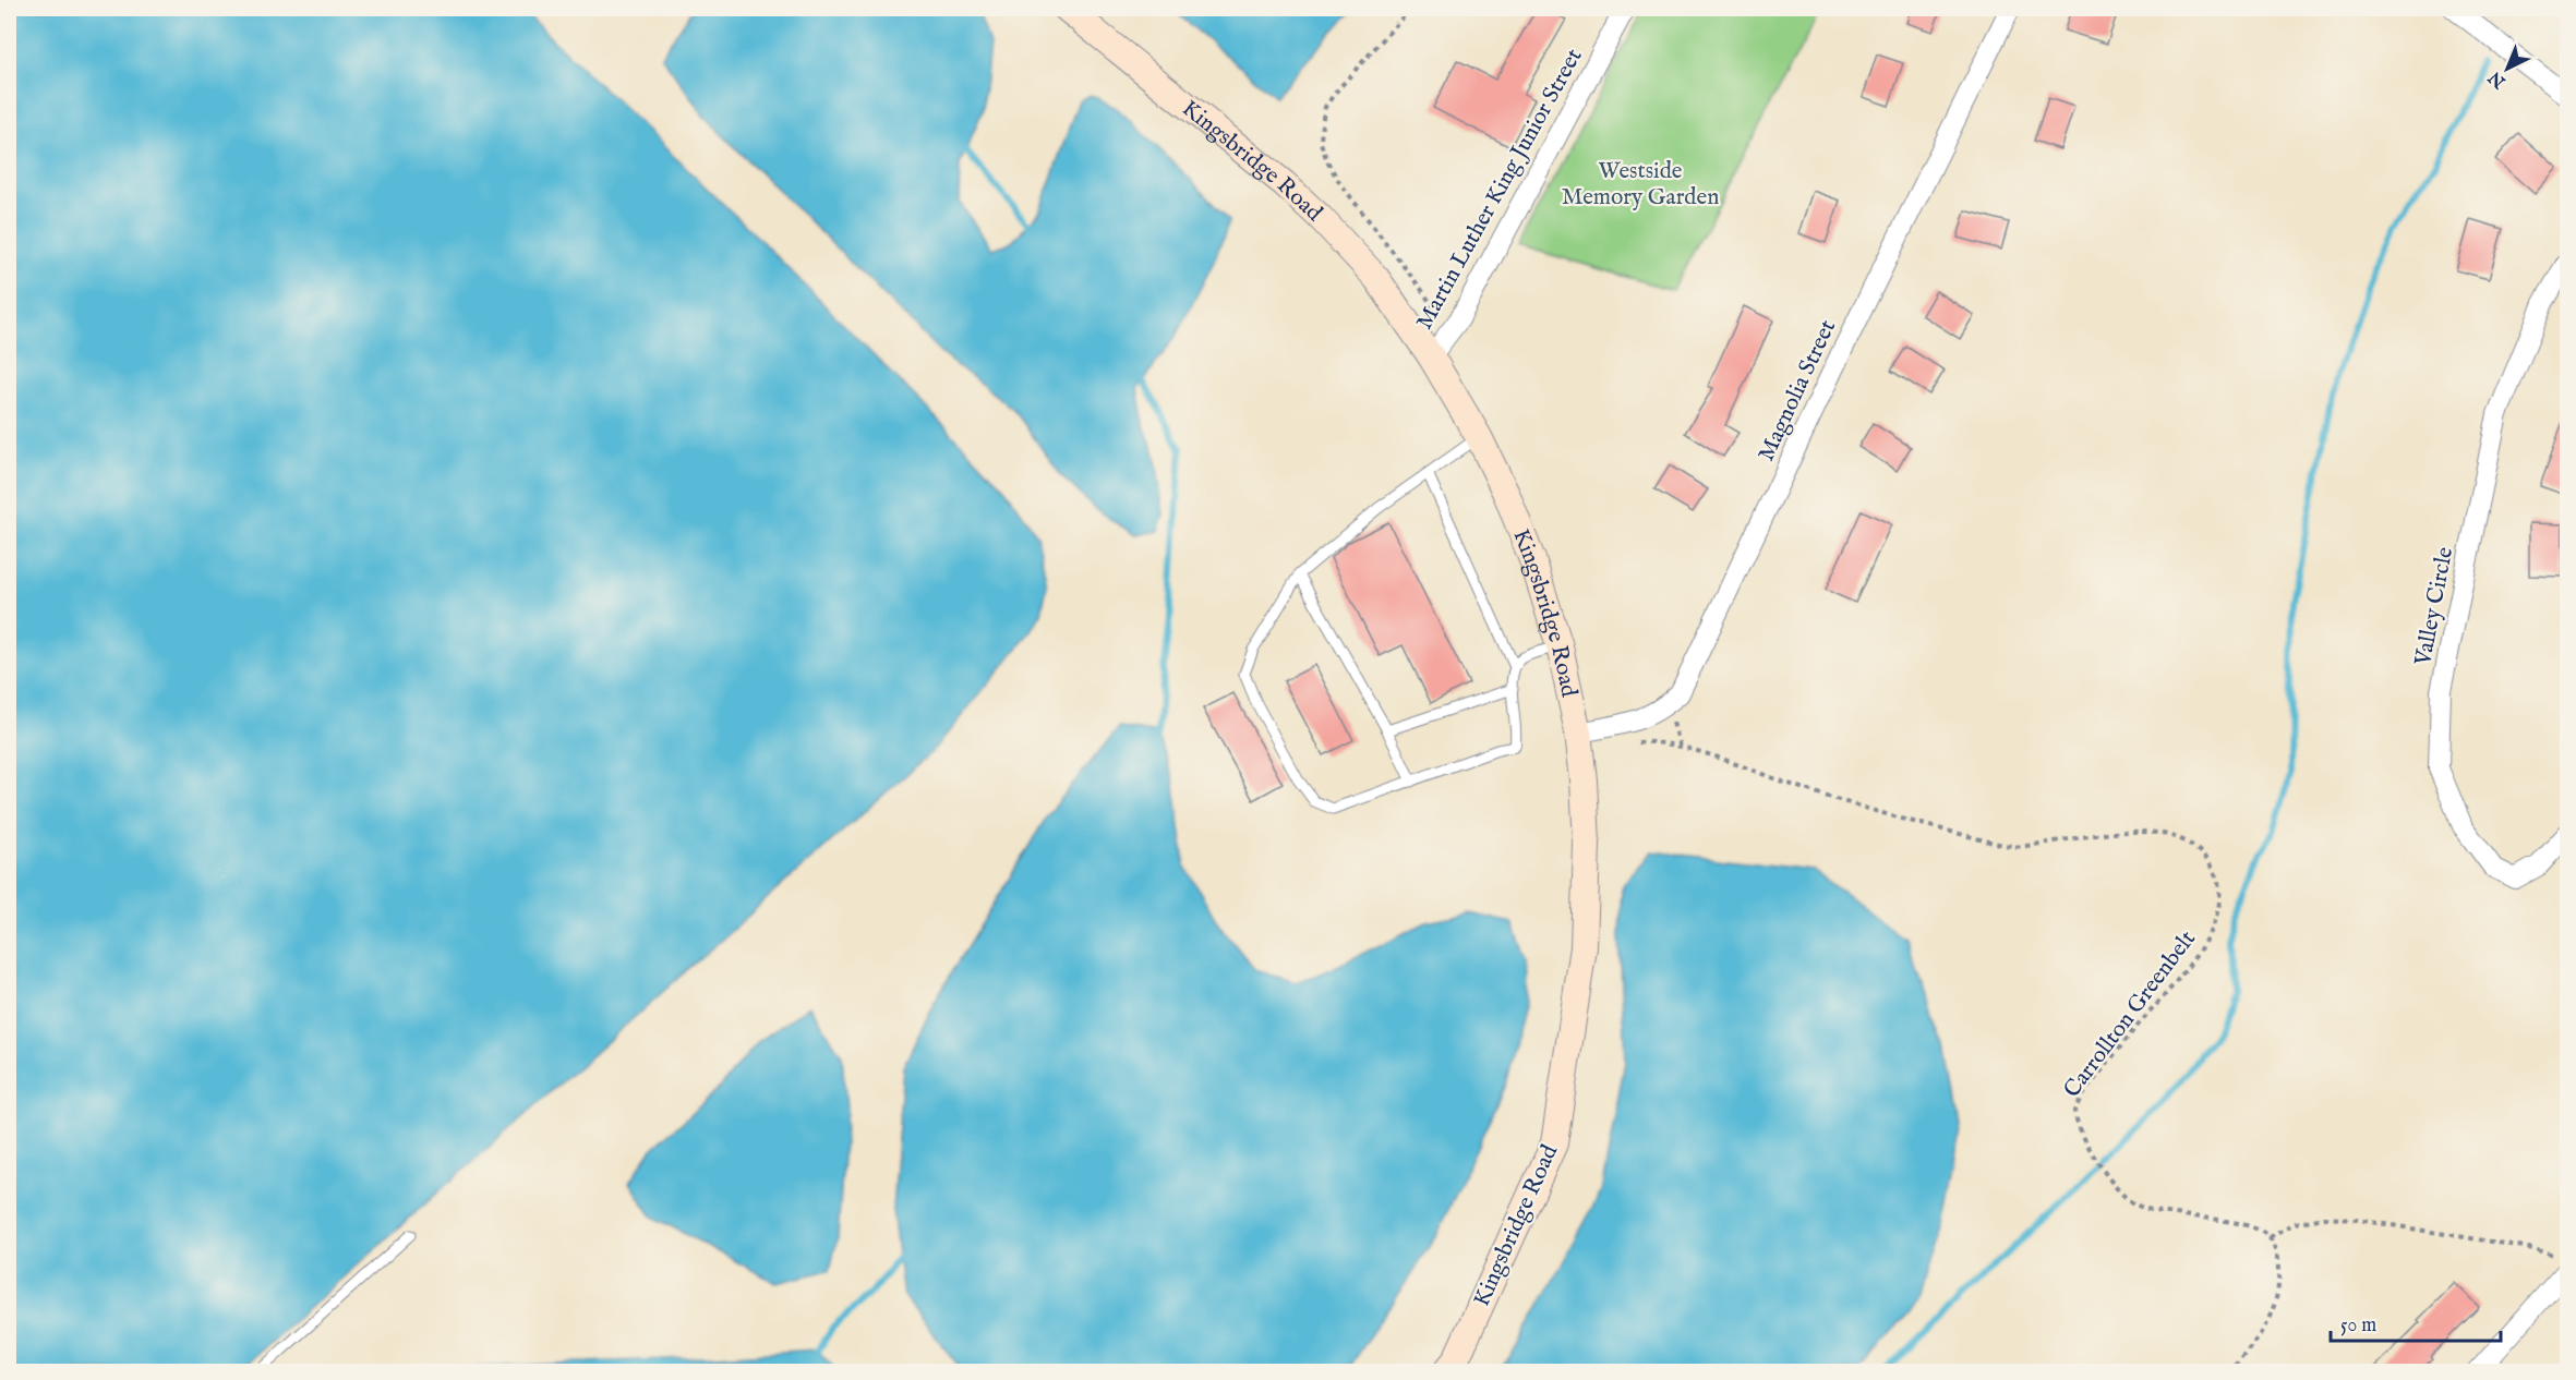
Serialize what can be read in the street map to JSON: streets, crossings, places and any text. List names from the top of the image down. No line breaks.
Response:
{"streets":{"street":["Kingsbridge Road","Martin Luther King Junior Street","Magnolia Street","Valley Circle"],"path":["Carrollton Greenbelt"]},"crossings":[["Kingsbridge Road","Martin Luther King Junior Street"],["Kingsbridge Road","Magnolia Street"]],"parks":["Westside Memory Garden"],"scale_bar":"50 m","north":"bottom left"}
